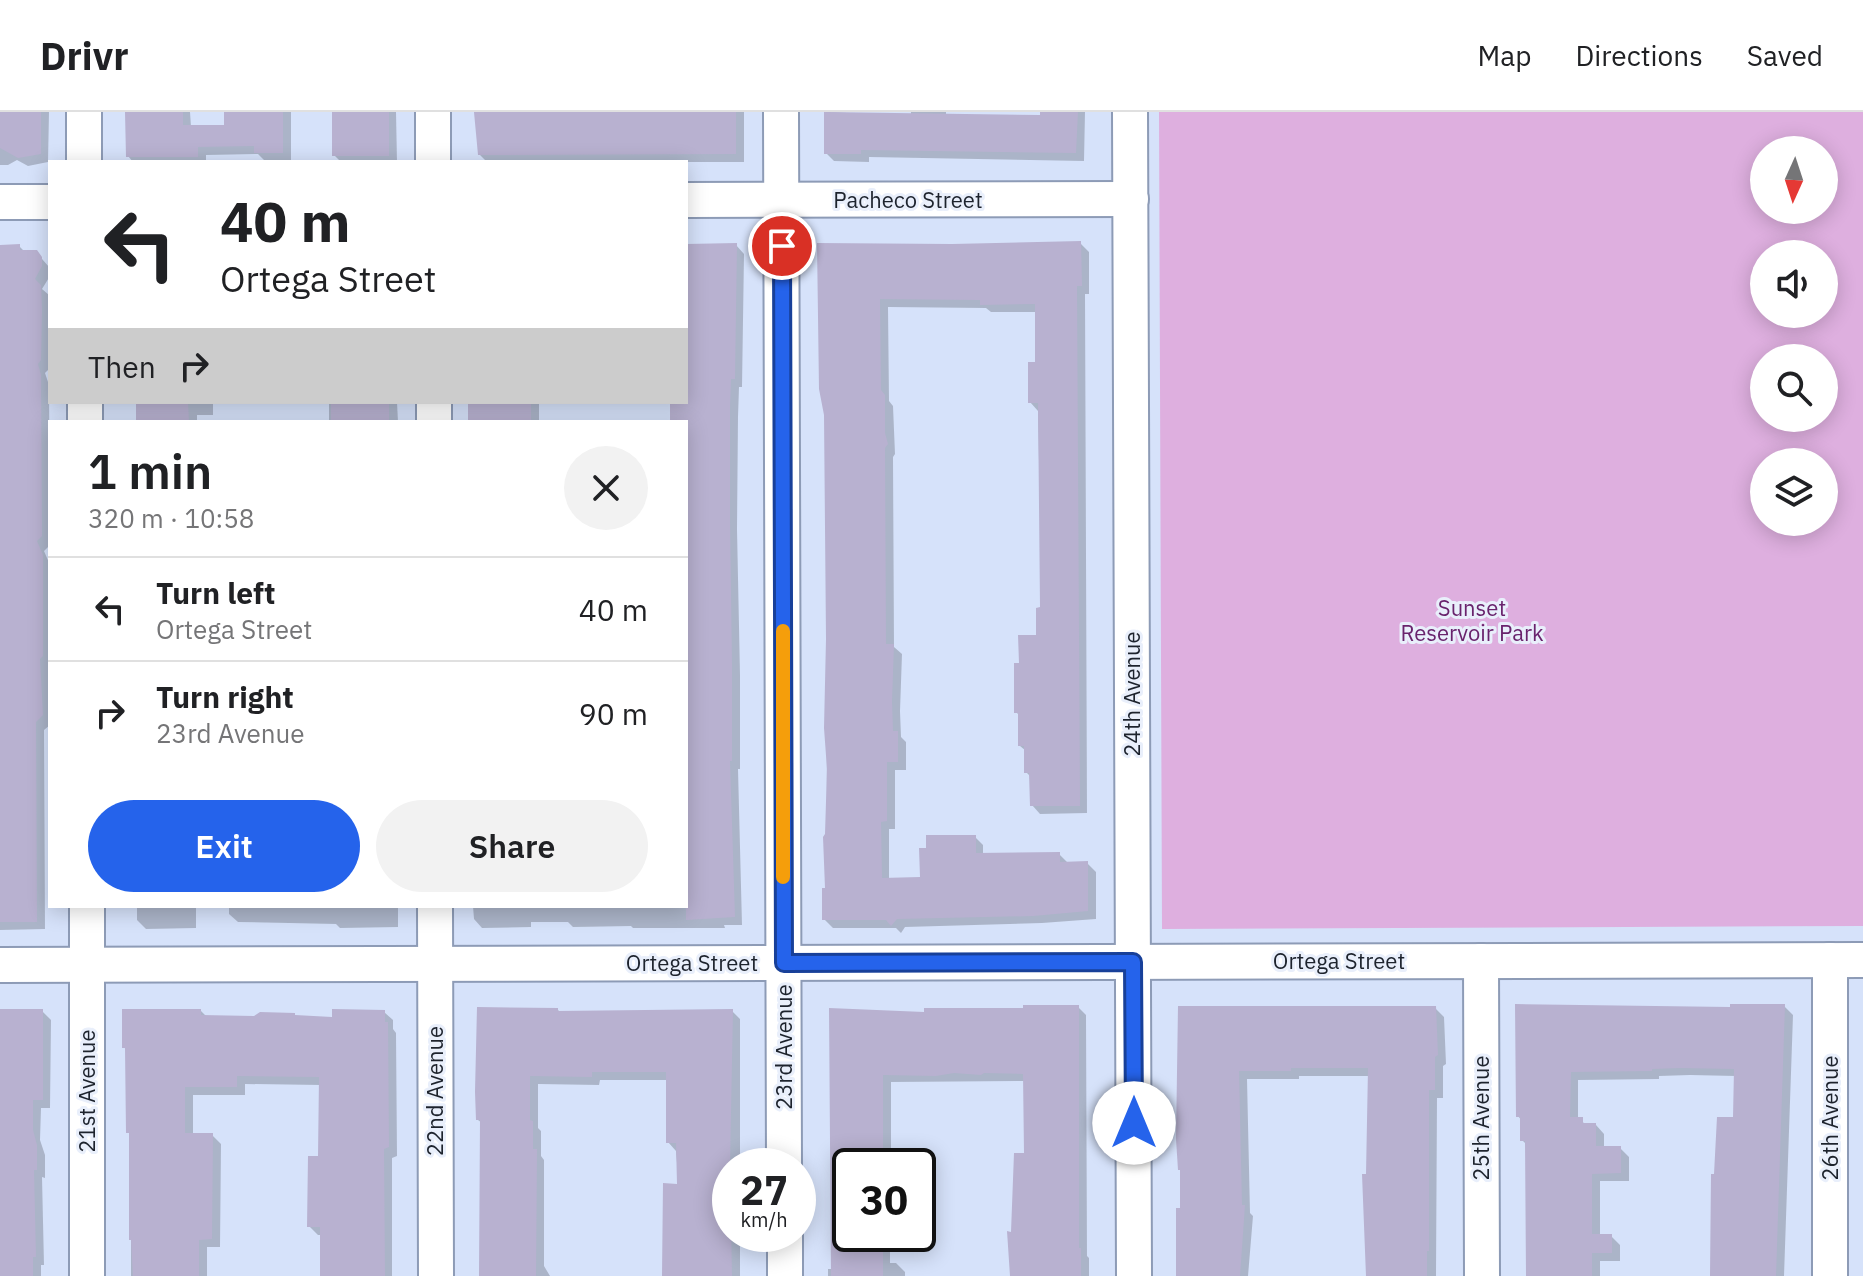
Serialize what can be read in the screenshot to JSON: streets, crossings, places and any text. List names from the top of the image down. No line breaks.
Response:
{"streets":{"street":["Pacheco Street","24th Avenue","Ortega Street","23rd Avenue","21st Avenue","22nd Avenue","25th Avenue","26th Avenue"]},"crossings":[["Pacheco Street","24th Avenue"],["Pacheco Street","23rd Avenue"],["24th Avenue","Ortega Street"],["Ortega Street","23rd Avenue"],["Ortega Street","21st Avenue"],["Ortega Street","22nd Avenue"],["Ortega Street","25th Avenue"],["Ortega Street","26th Avenue"]],"parks":["Sunset Reservoir Park"],"north":"bottom","page":{"header":"Drivr","nav":["Map","Directions","Saved"],"turn":["40 m","Ortega Street"],"then":"Then","heading":["1 min","320 m · 10:58"],"list":[{"name":"Turn left","note":"Ortega Street","value":"40 m"},{"name":"Turn right","note":"23rd Avenue","value":"90 m"}],"buttons":["Exit","Share"],"speed":"27 km/h","limit":"30"}}
